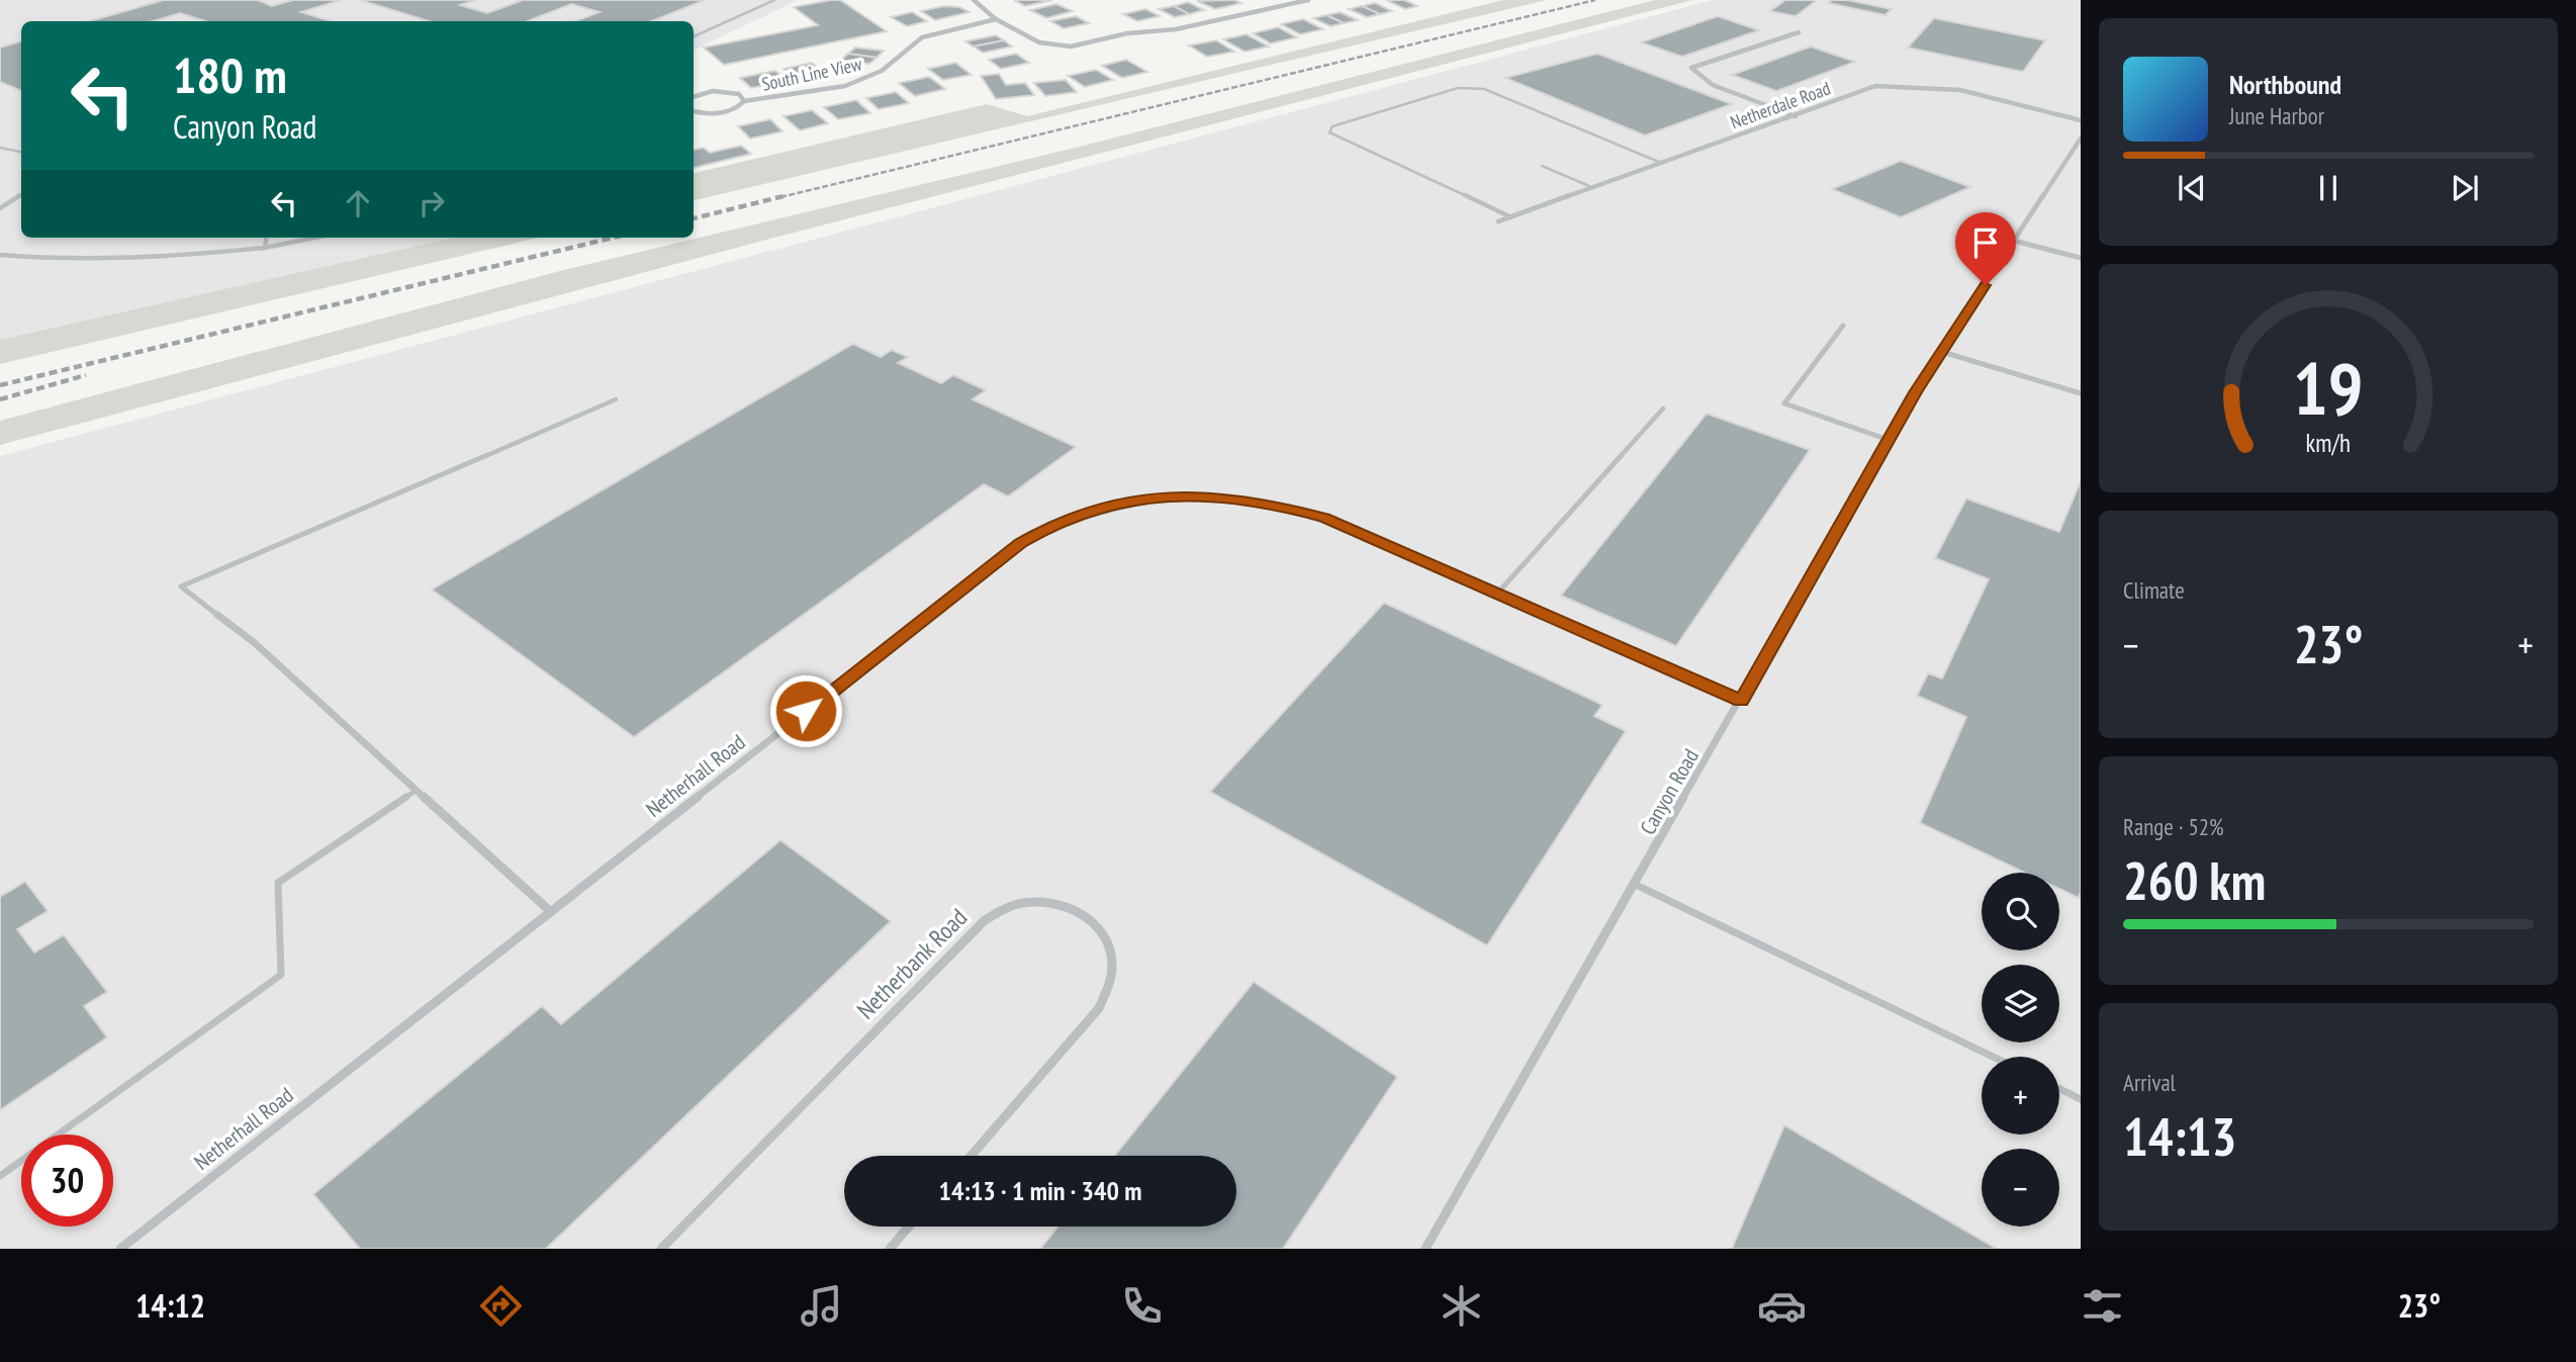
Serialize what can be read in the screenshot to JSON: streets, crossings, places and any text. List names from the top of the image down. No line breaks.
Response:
{"streets":{"street":["South Line View","Netherdale Road","Netherhall Road","Canyon Road","Netherbank Road"]},"crossings":[["Netherhall Road","Canyon Road"]],"page":{"turn":["180 m","Canyon Road"],"song":["Northbound","June Harbor"],"tile":["Climate",["Range · 52%","260 km"],["Arrival","14:13"]],"heat":["−","23°","+"],"map_buttons":["+","−"],"limit":"30","trip":"14:13 · 1 min · 340 m","tabs":["14:12","23°"],"gauge":["19","km/h"]}}
